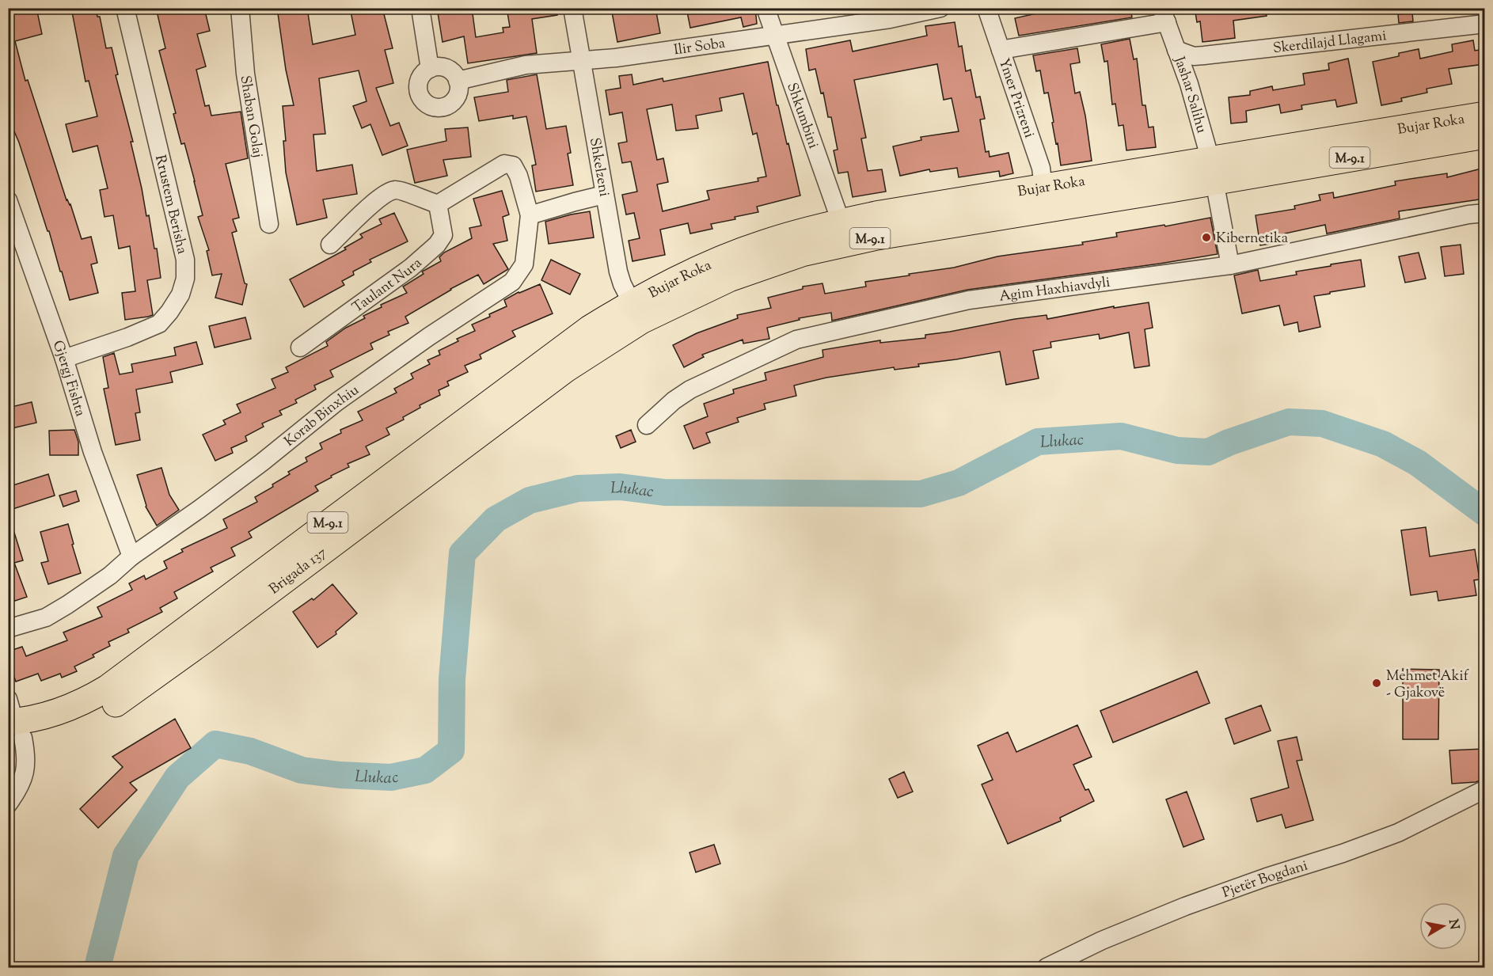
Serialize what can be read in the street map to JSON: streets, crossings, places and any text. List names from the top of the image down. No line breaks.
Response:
{"streets":{"main road":["Bujar Roka","M-9.1","Brigada 137"],"street":["Skerdilajd Llagami","Ilir Soba","Jashar Salihu","Ymer Prizreni","Shkumbini","Shaban Golaj","Shkelzeni","Rrustem Berisha","Taulant Nura","Agim Haxhiavdyli","Gjergj Fishta","Korab Binxhiu","Pjetër Bogdani"]},"crossings":[["Skerdilajd Llagami","Jashar Salihu"],["Ilir Soba","Shkumbini"],["Ilir Soba","Shkelzeni"],["Jashar Salihu","Bujar Roka"],["Ymer Prizreni","Bujar Roka"],["Shkumbini","Bujar Roka"],["Bujar Roka","Shkelzeni"],["Bujar Roka","Brigada 137"],["Shkelzeni","Brigada 137"],["Rrustem Berisha","Gjergj Fishta"],["Gjergj Fishta","Korab Binxhiu"]],"water":["Llukac"],"places":["Kibernetika","Mehmet Akif - Gjakovë"],"north":"right"}
